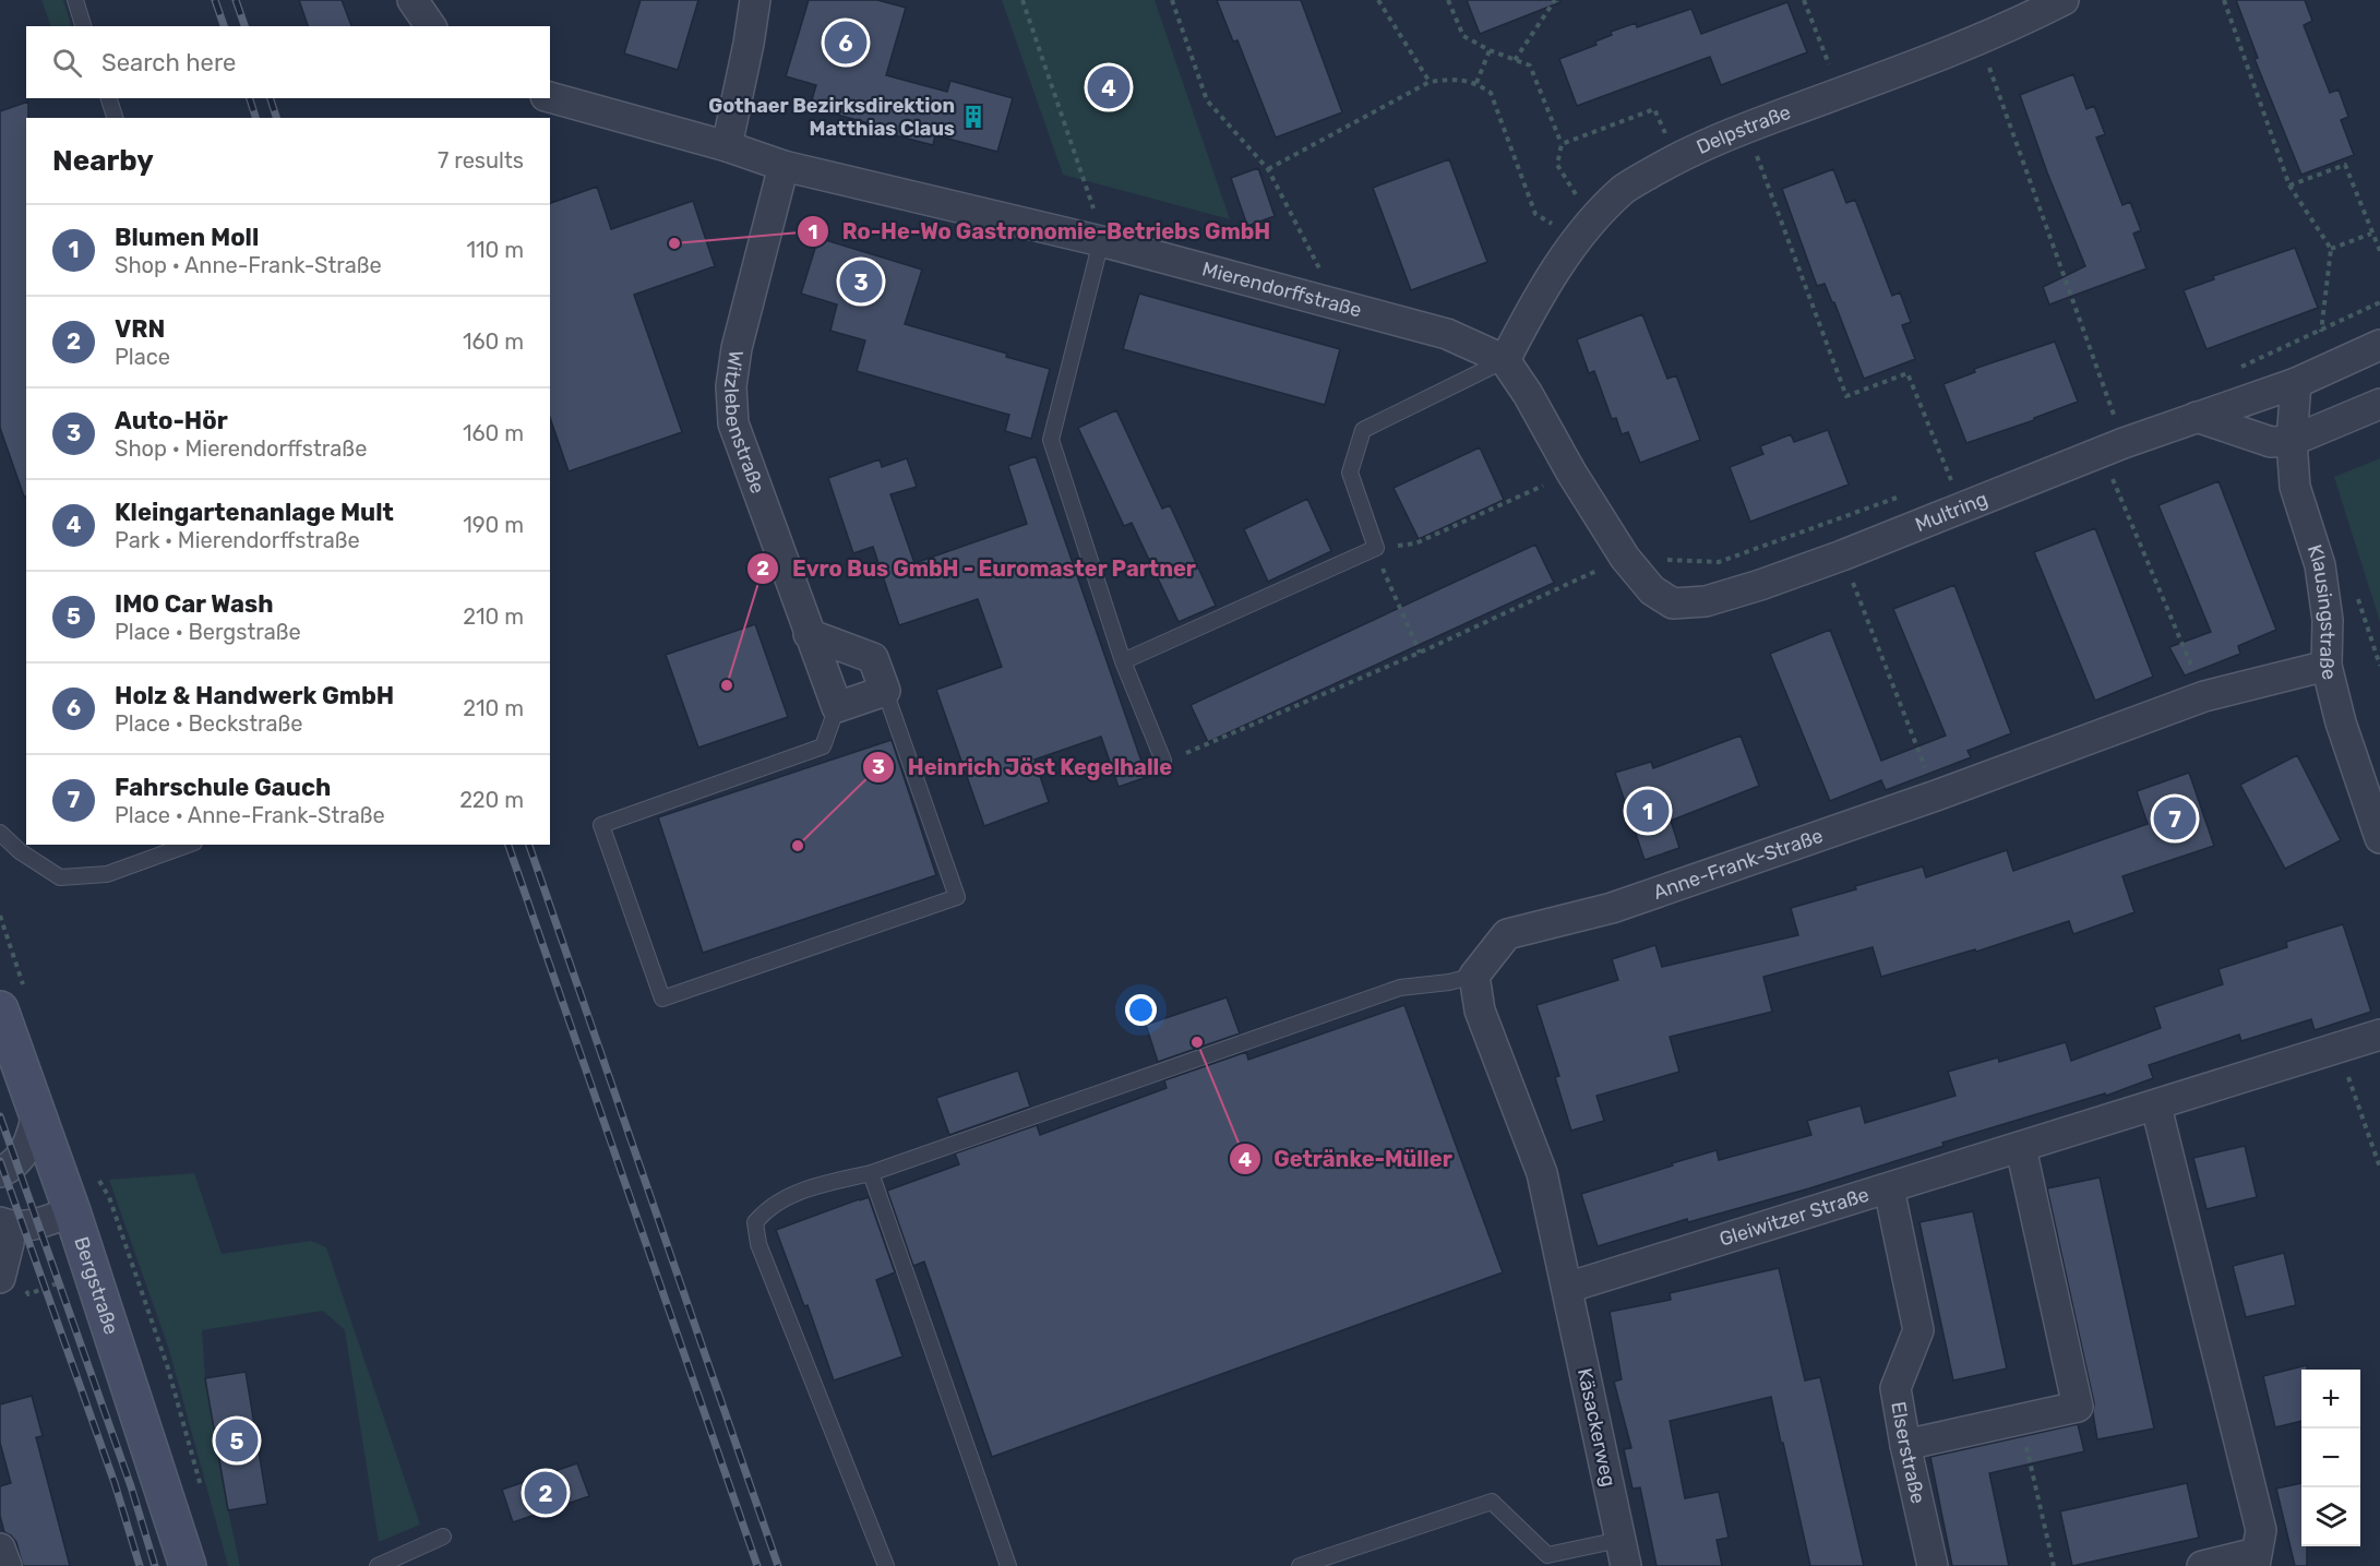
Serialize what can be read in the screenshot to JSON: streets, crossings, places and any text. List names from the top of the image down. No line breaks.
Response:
{"streets":{"main road":["Bergstraße"],"street":["Delpstraße","Mierendorffstraße","Witzlebenstraße","Multring","Klausingstraße","Anne-Frank-Straße","Gleiwitzer Straße","Käsackerweg","Elserstraße"]},"crossings":[["Delpstraße","Mierendorffstraße"],["Mierendorffstraße","Witzlebenstraße"],["Multring","Klausingstraße"],["Klausingstraße","Anne-Frank-Straße"],["Gleiwitzer Straße","Käsackerweg"],["Gleiwitzer Straße","Elserstraße"]],"places":{"building":["Gothaer Bezirksdirektion Matthias Claus"],"other":["Ro-He-Wo Gastronomie-Betriebs GmbH","Evro Bus GmbH - Euromaster Partner","Heinrich Jöst Kegelhalle","Getränke-Müller"]},"page":{"pins":["6","4","3","1","7","5","2"],"search":"Search here","heading":["Nearby","7 results"],"list":[{"mark":"1","name":"Blumen Moll","note":"Shop · Anne-Frank-Straße","value":"110 m"},{"mark":"2","name":"VRN","note":"Place","value":"160 m"},{"mark":"3","name":"Auto-Hör","note":"Shop · Mierendorffstraße","value":"160 m"},{"mark":"4","name":"Kleingartenanlage Mult","note":"Park · Mierendorffstraße","value":"190 m"},{"mark":"5","name":"IMO Car Wash","note":"Place · Bergstraße","value":"210 m"},{"mark":"6","name":"Holz & Handwerk GmbH","note":"Place · Beckstraße","value":"210 m"},{"mark":"7","name":"Fahrschule Gauch","note":"Place · Anne-Frank-Straße","value":"220 m"}],"map_buttons":["+","−"]}}
